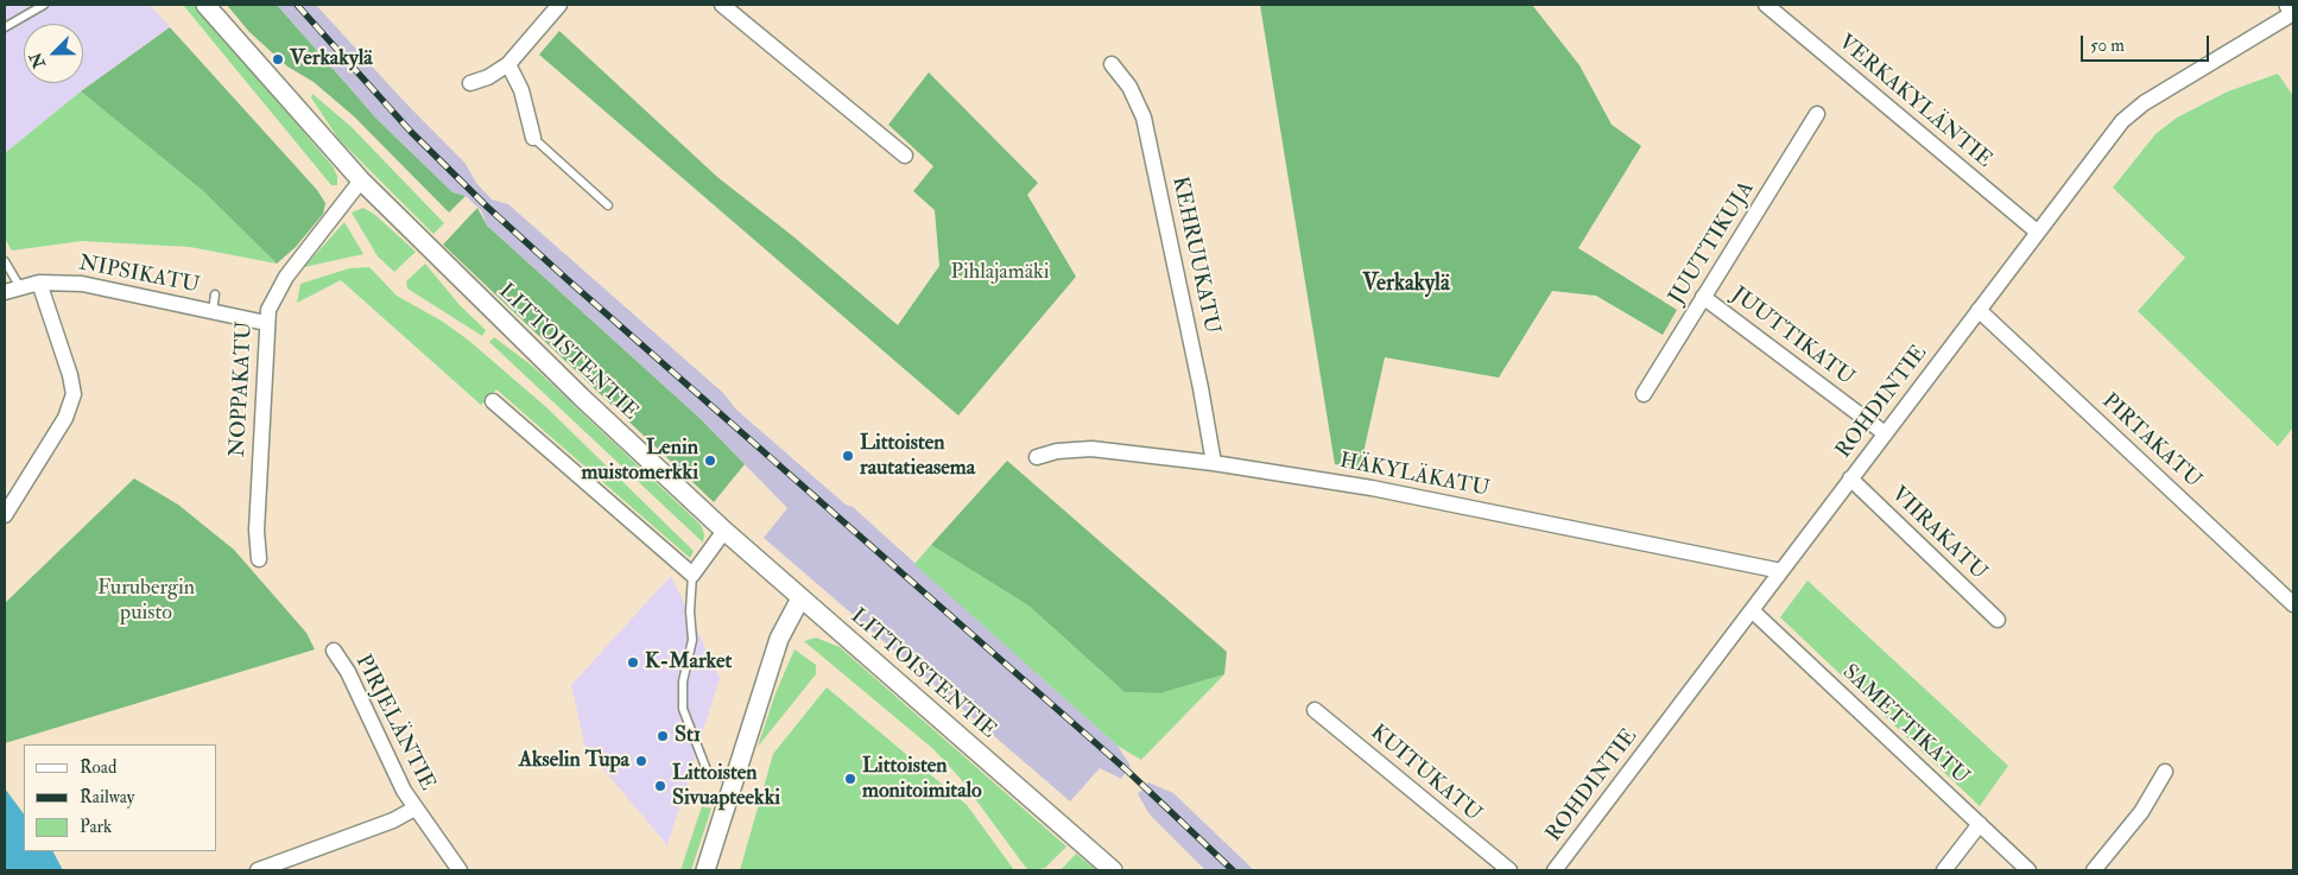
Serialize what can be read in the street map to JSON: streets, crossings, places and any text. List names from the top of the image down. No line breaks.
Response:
{"streets":{"street":["VERKAKYLÄNTIE","JUUTTIKUJA","KEHRUUKATU","NIPSIKATU","JUUTTIKATU","LITTOISTENTIE","NOPPAKATU","ROHDINTIE","PIRTAKATU","HÄKYLÄKATU","VIIRAKATU","PIRJELÄNTIE","SAMETTIKATU","KUITUKATU"]},"crossings":[["VERKAKYLÄNTIE","ROHDINTIE"],["JUUTTIKUJA","JUUTTIKATU"],["KEHRUUKATU","HÄKYLÄKATU"],["NIPSIKATU","NOPPAKATU"],["JUUTTIKATU","ROHDINTIE"],["LITTOISTENTIE","NOPPAKATU"],["ROHDINTIE","PIRTAKATU"],["ROHDINTIE","HÄKYLÄKATU"],["ROHDINTIE","VIIRAKATU"],["ROHDINTIE","SAMETTIKATU"]],"districts":["Verkakylä"],"parks":["Pihlajamäki","Furubergin puisto"],"places":["Verkakylä","Littoisten rautatieasema","Lenin muistomerkki","K-Market","St1","Akselin Tupa","Littoisten monitoimitalo","Littoisten Sivuapteekki"],"legend":["Road","Railway","Park"],"scale_bar":"50 m","north":"bottom left"}
